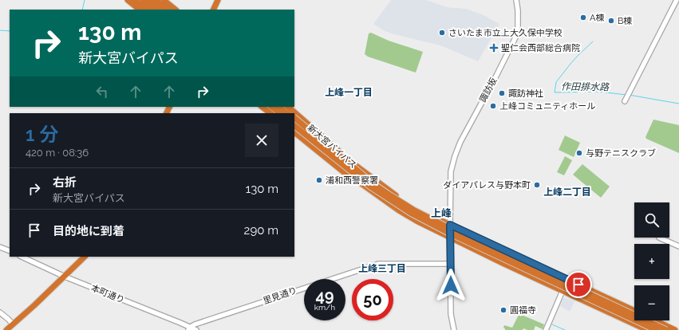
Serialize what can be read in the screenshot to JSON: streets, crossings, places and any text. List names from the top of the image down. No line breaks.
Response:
{"streets":{"highway":["新大宮バイパス"],"main road":["諏訪坂","本町通り","里見通り"]},"crossings":[["諏訪坂","新大宮バイパス"],["諏訪坂","里見通り"],["本町通り","里見通り"]],"districts":["上峰一丁目","上峰二丁目","上峰","上峰三丁目"],"water":["作田排水路"],"places":{"other":["A棟","B棟","さいたま市立上大久保中学校","諏訪神社","上峰コミュニティホール","与野テニスクラブ","浦和西警察署","ダイアパレス与野本町","圓福寺"],"health":["聖仁会西部総合病院"]},"page":{"turn":["130 m","新大宮バイパス"],"heading":["1 分","420 m · 08:36"],"list":[{"name":"右折","note":"新大宮バイパス","value":"130 m"},{"name":"目的地に到着","value":"290 m"}],"map_buttons":["+","−"],"speed":"49 km/h","limit":"50"}}
